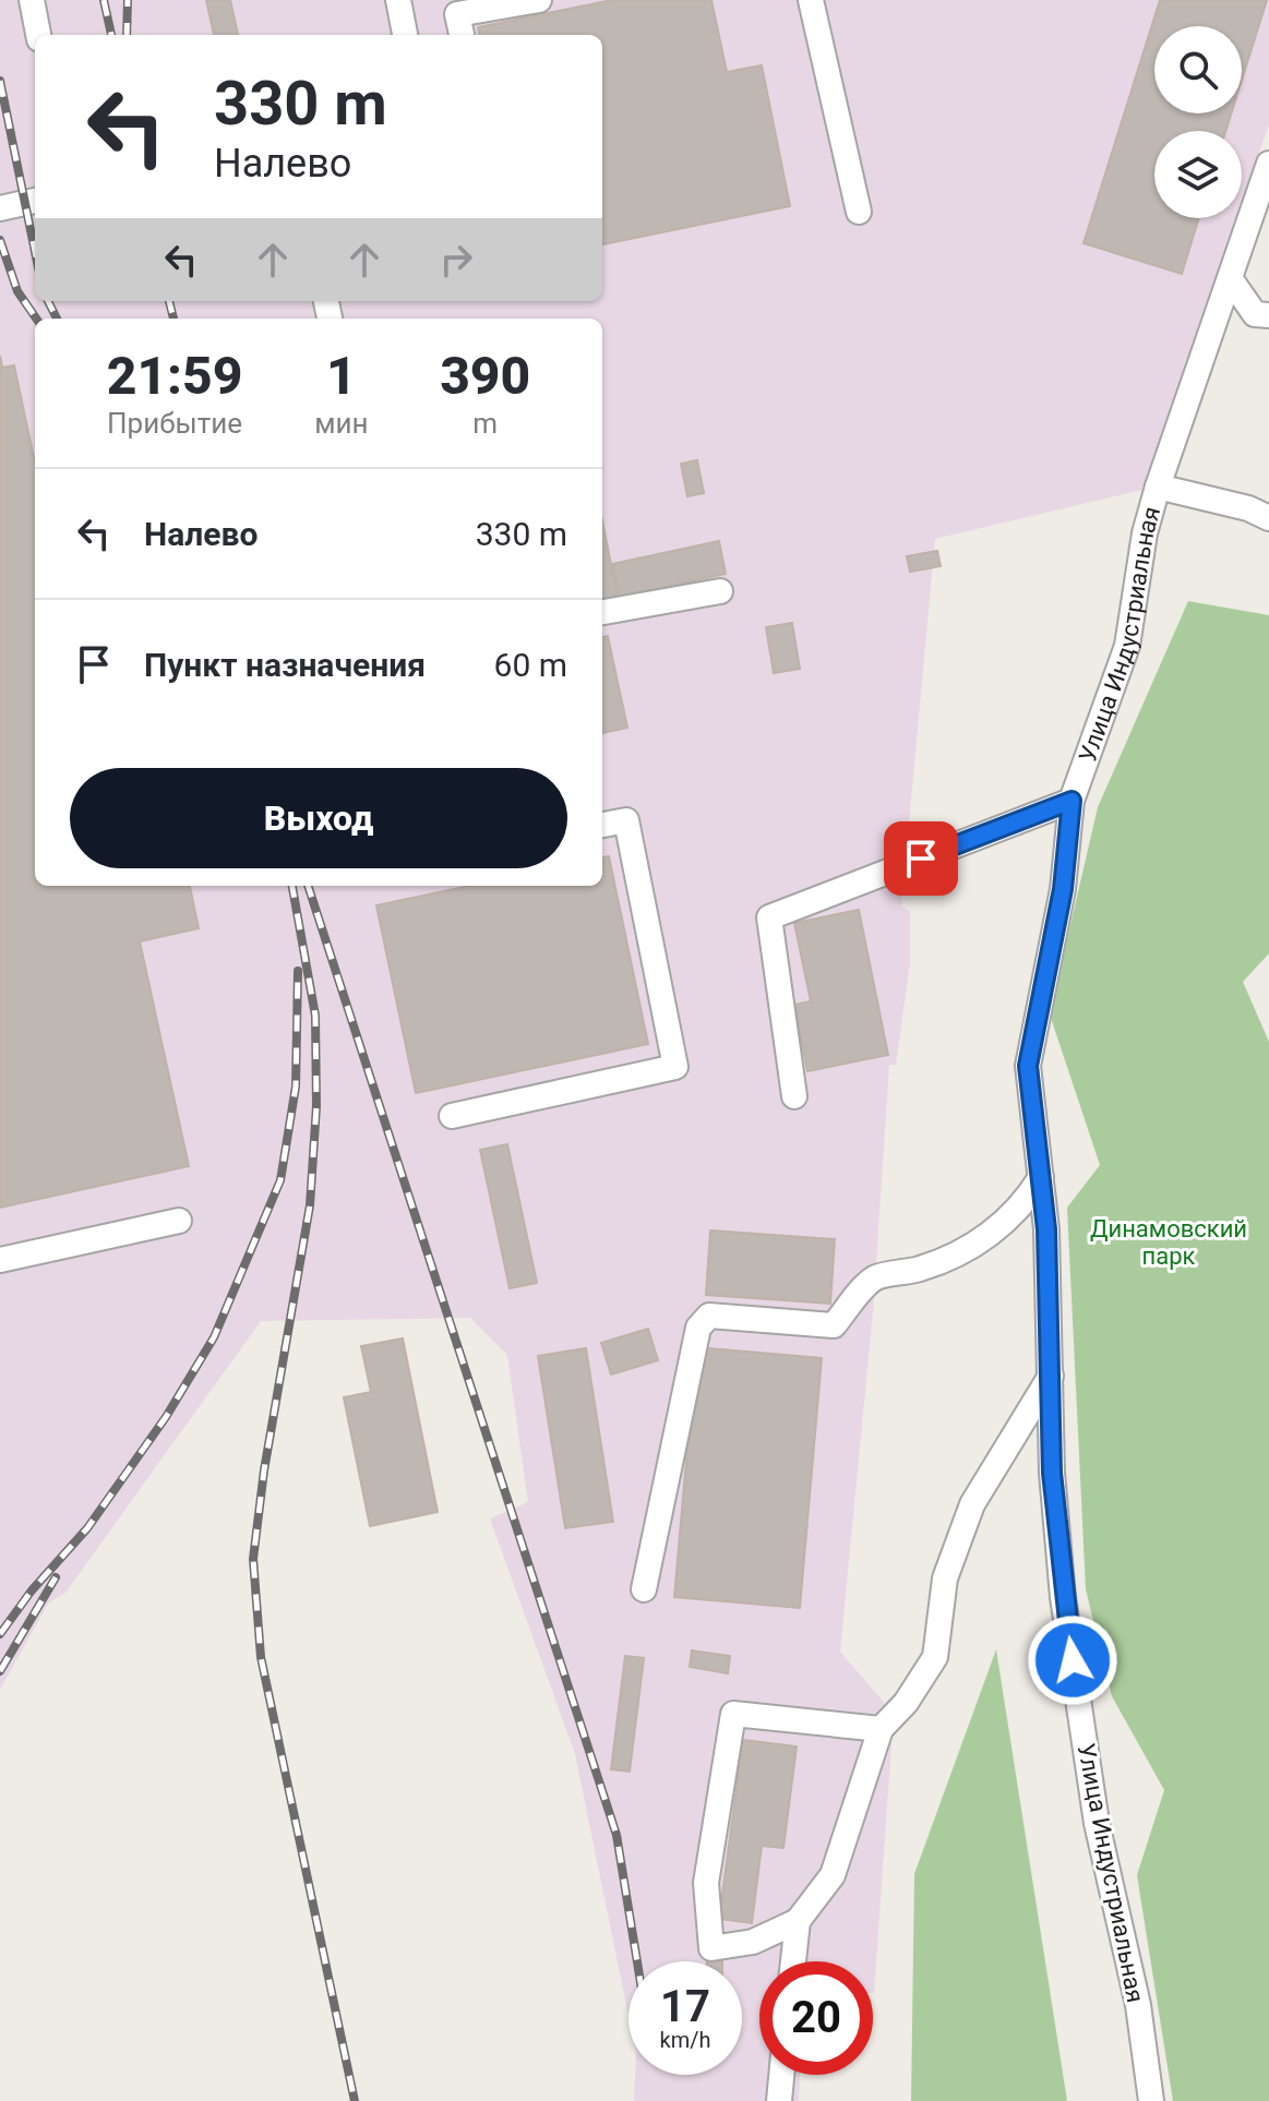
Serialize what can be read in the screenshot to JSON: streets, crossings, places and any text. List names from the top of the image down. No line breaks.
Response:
{"streets":{"lane":["Улица Индустриальная"]},"parks":["Динамовский парк"],"page":{"turn":["330 m","Налево"],"eta":["21:59","Прибытие","1","мин","390","m"],"list":[{"name":"Налево","value":"330 m"},{"name":"Пункт назначения","value":"60 m"}],"buttons":"Выход","speed":"17 km/h","limit":"20"}}
